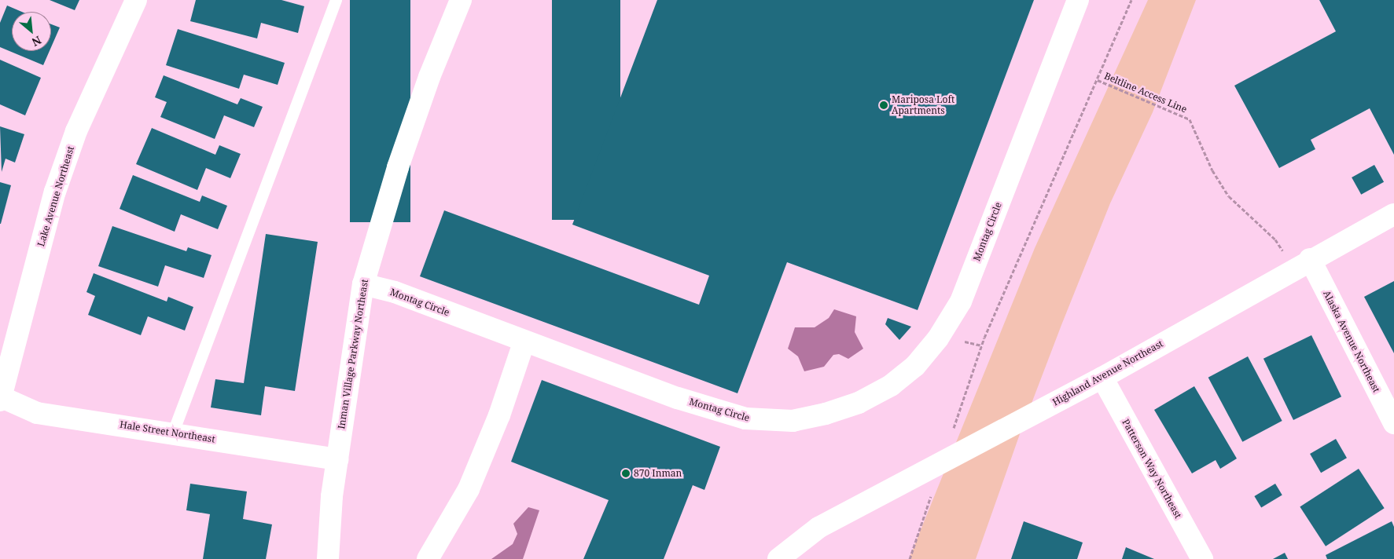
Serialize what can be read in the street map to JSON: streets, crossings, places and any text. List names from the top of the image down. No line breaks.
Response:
{"streets":{"street":["Lake Avenue Northeast","Montag Circle","Alaska Avenue Northeast","Inman Village Parkway Northeast","Highland Avenue Northeast","Hale Street Northeast","Patterson Way Northeast"],"path":["Beltline Access Line"]},"crossings":[["Lake Avenue Northeast","Hale Street Northeast"],["Montag Circle","Inman Village Parkway Northeast"],["Alaska Avenue Northeast","Highland Avenue Northeast"],["Inman Village Parkway Northeast","Hale Street Northeast"],["Highland Avenue Northeast","Patterson Way Northeast"]],"places":["Mariposa Loft Apartments","870 Inman"],"north":"bottom right"}
